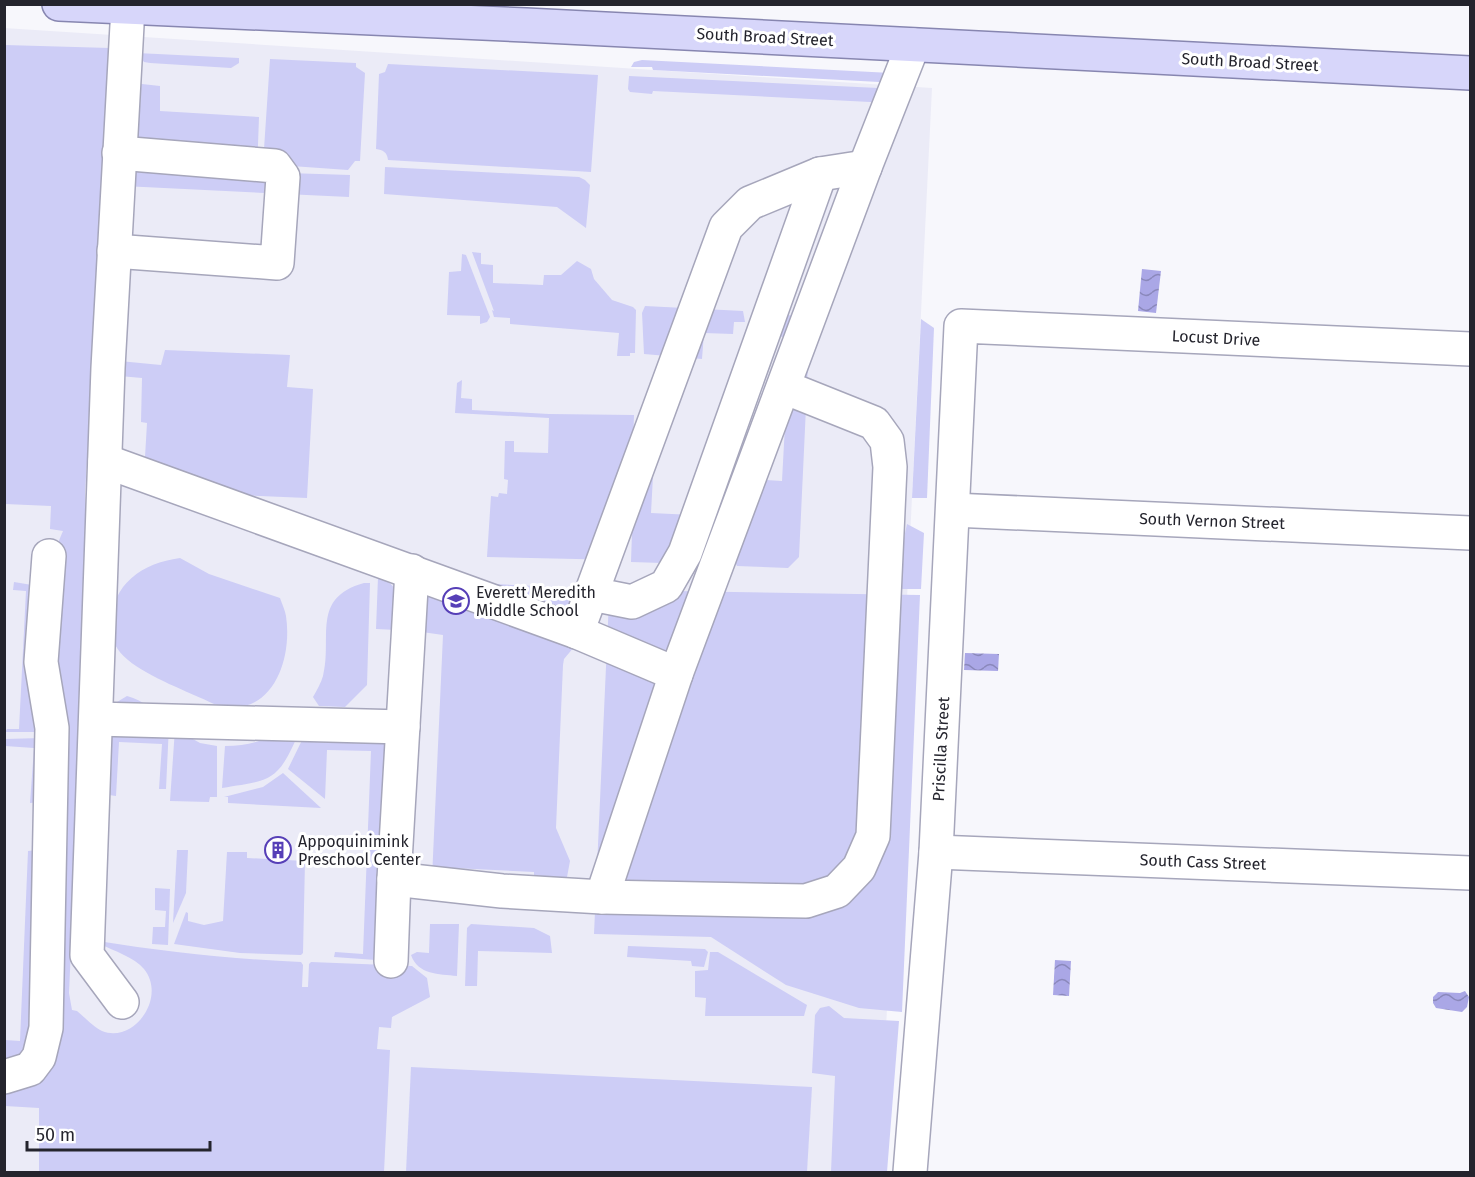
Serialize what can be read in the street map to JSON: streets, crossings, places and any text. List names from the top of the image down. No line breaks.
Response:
{"streets":{"main road":["South Broad Street"],"street":["Locust Drive","South Vernon Street","Priscilla Street","South Cass Street"]},"crossings":[["Locust Drive","Priscilla Street"],["South Vernon Street","Priscilla Street"],["Priscilla Street","South Cass Street"]],"places":{"school or university":["Everett Meredith Middle School"],"building":["Appoquinimink Preschool Center"]},"scale_bar":"50 m"}
